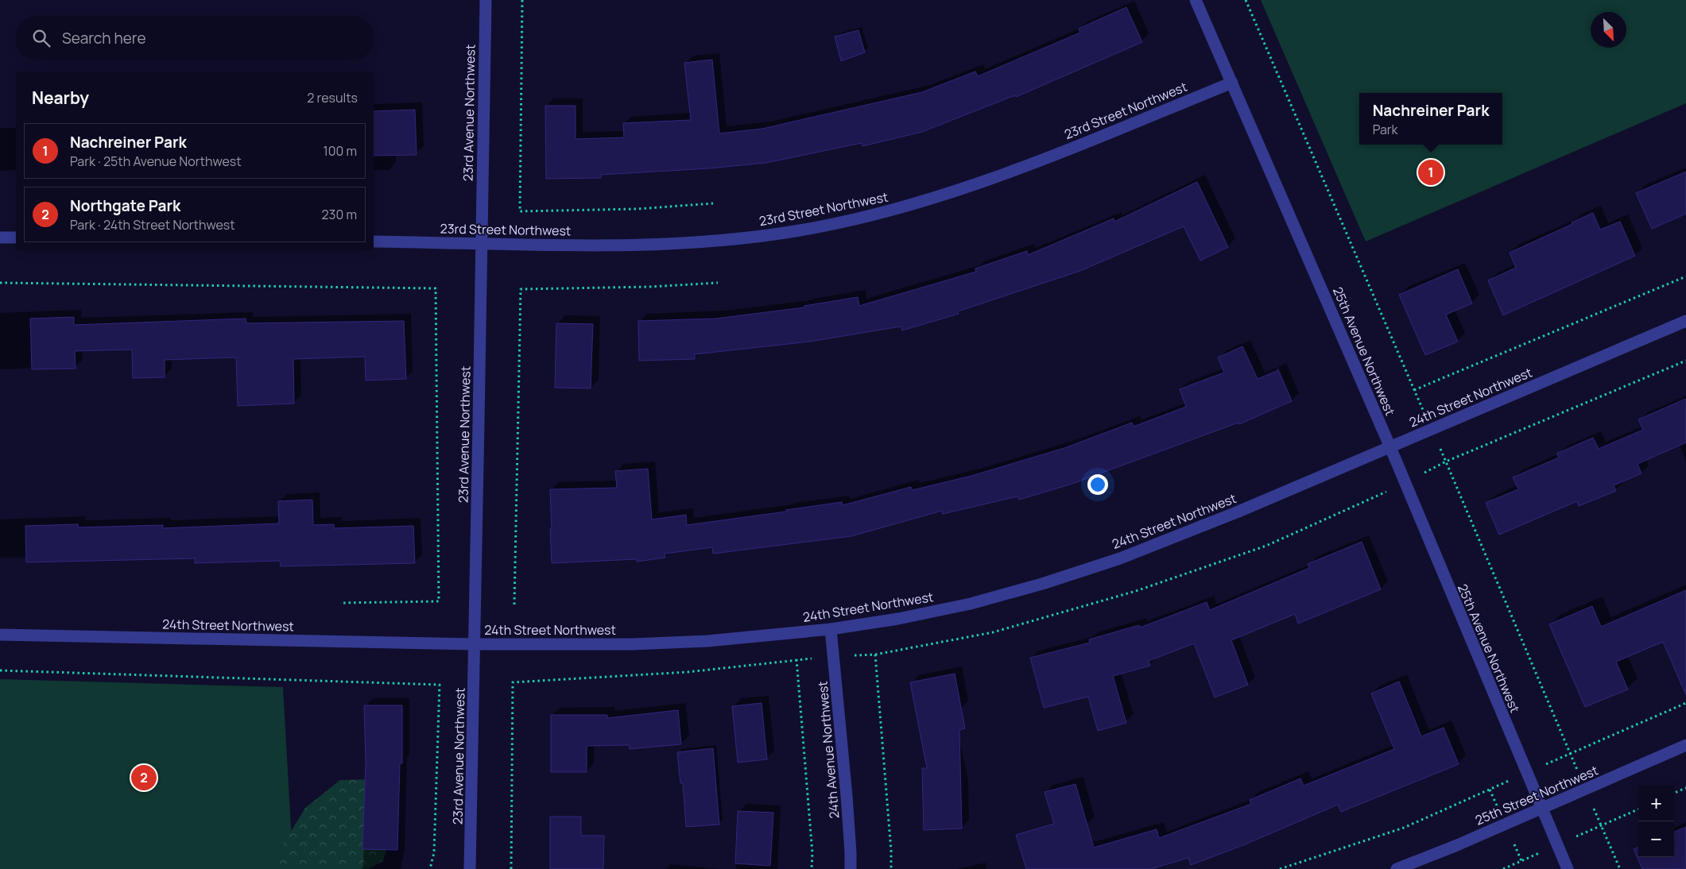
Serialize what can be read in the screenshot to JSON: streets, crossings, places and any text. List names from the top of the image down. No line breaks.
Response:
{"streets":{"street":["23rd Street Northwest","23rd Avenue Northwest","25th Avenue Northwest","24th Street Northwest","24th Avenue Northwest","25th Street Northwest"]},"crossings":[["23rd Street Northwest","23rd Avenue Northwest"],["23rd Street Northwest","25th Avenue Northwest"],["23rd Avenue Northwest","24th Street Northwest"],["25th Avenue Northwest","24th Street Northwest"],["25th Avenue Northwest","25th Street Northwest"],["24th Street Northwest","24th Avenue Northwest"]],"north":"bottom right","page":{"search":"Search here","heading":["Nearby","2 results"],"popup":["Nachreiner Park","Park"],"list":[{"mark":"1","name":"Nachreiner Park","note":"Park · 25th Avenue Northwest","value":"100 m"},{"mark":"2","name":"Northgate Park","note":"Park · 24th Street Northwest","value":"230 m"}],"pins":["1","2"],"map_buttons":["+","−"]}}
